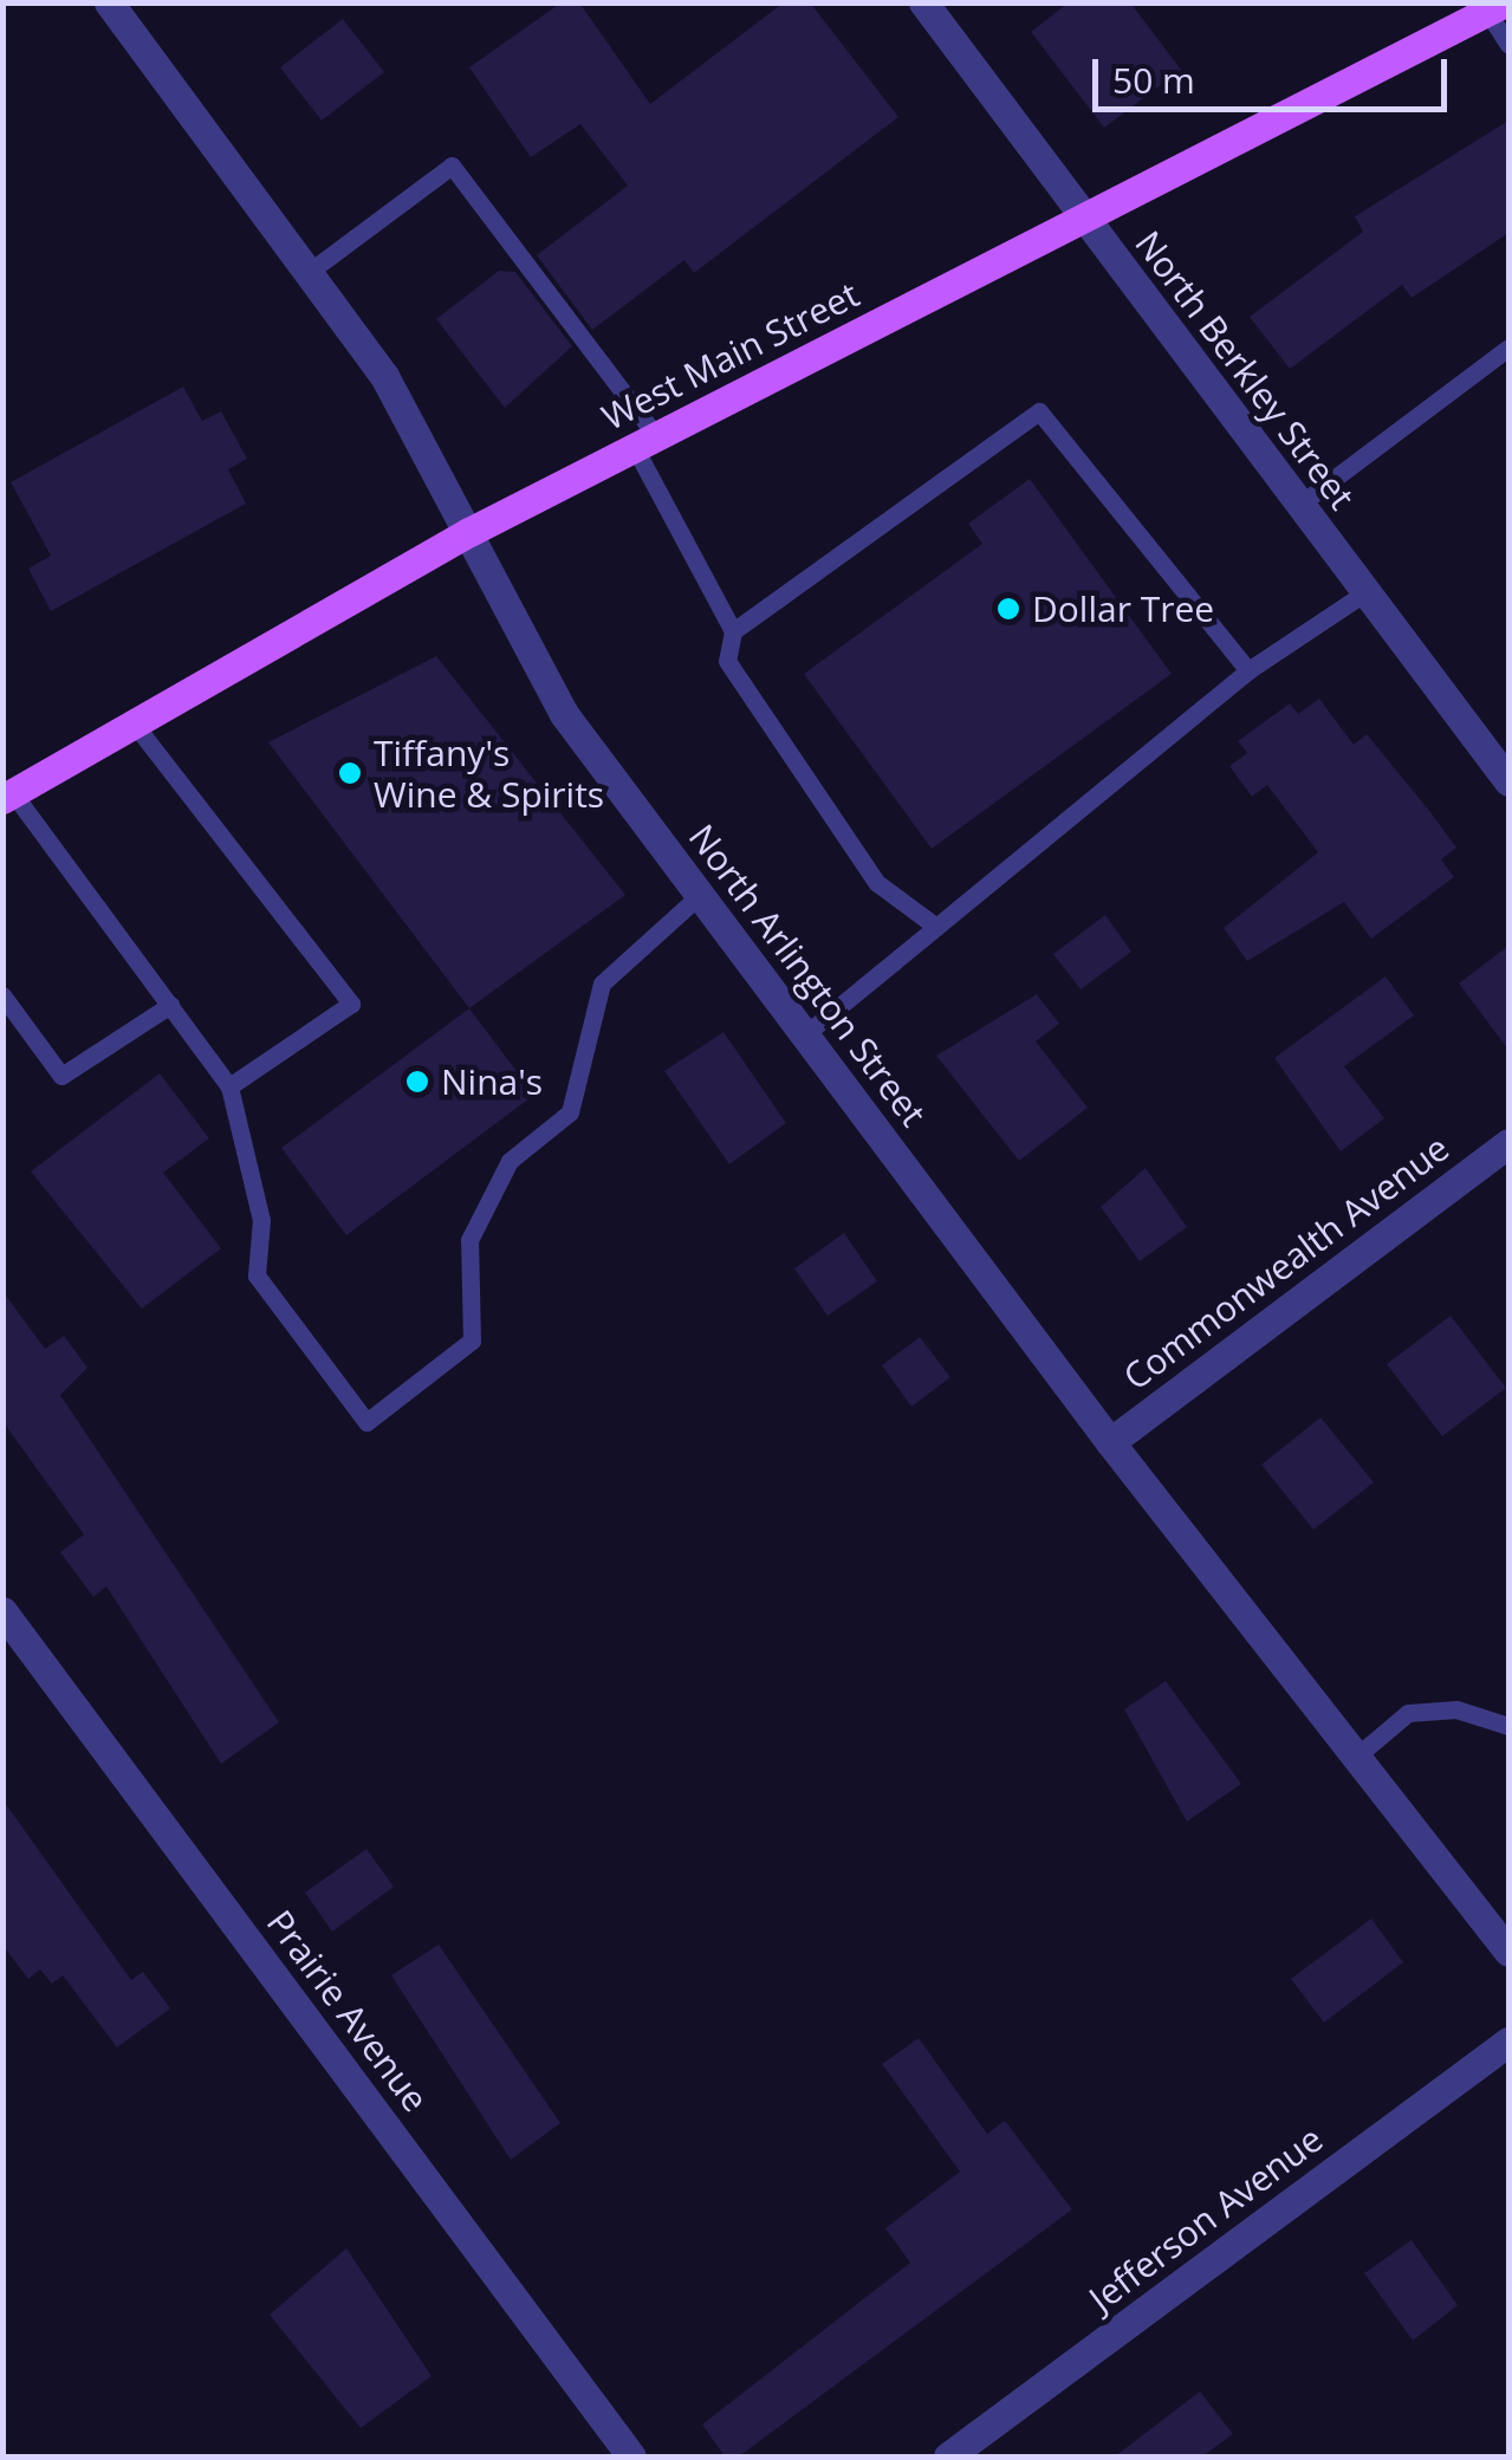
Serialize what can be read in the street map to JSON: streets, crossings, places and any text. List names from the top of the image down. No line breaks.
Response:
{"streets":{"main road":["West Main Street"],"street":["North Berkley Street","North Arlington Street","Commonwealth Avenue","Prairie Avenue","Jefferson Avenue"]},"crossings":[["West Main Street","North Berkley Street"],["West Main Street","North Arlington Street"],["North Arlington Street","Commonwealth Avenue"]],"places":["Dollar Tree","Tiffany's Wine & Spirits","Nina's"],"scale_bar":"50 m"}
